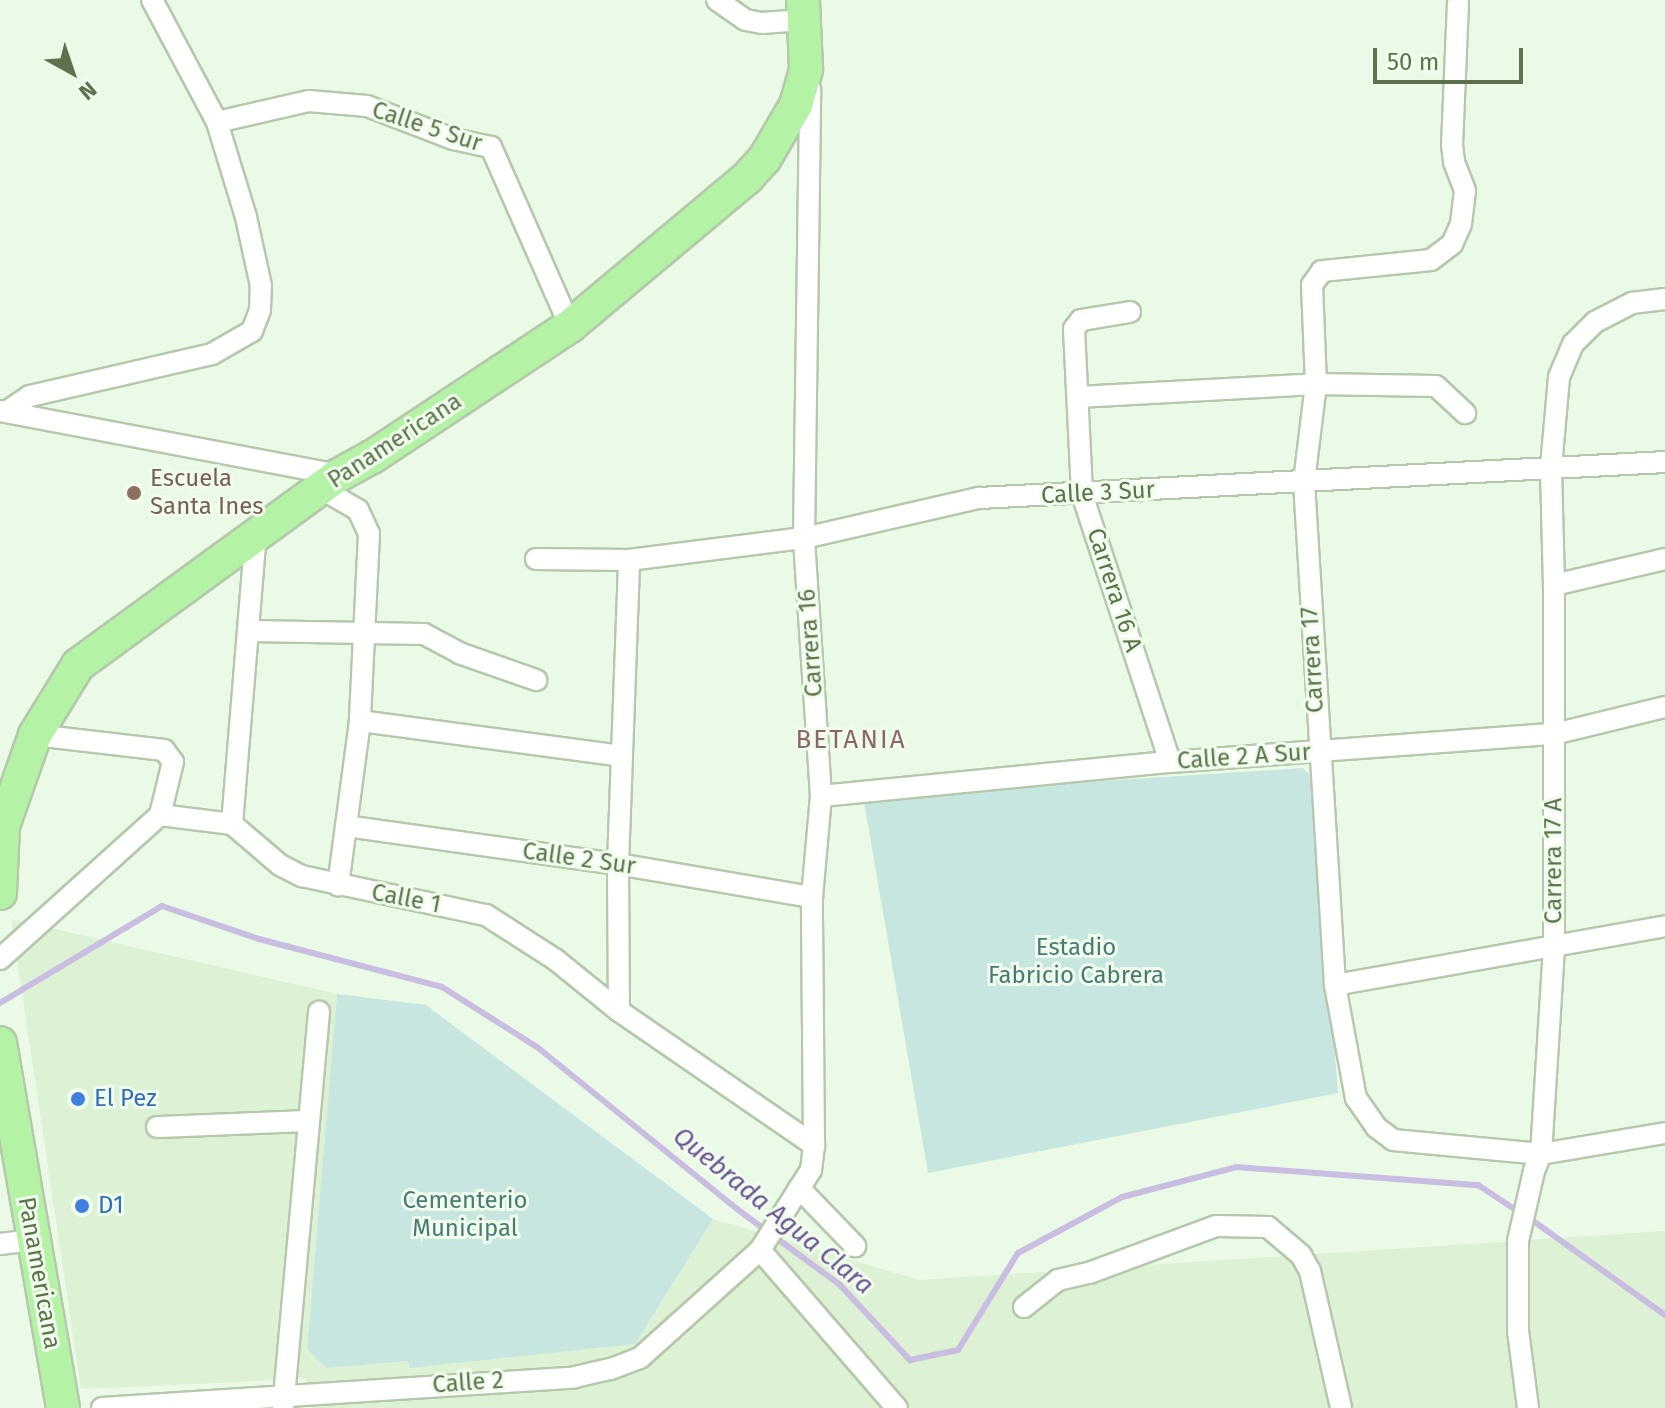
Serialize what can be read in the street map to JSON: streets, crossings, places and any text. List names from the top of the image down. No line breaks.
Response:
{"streets":{"main road":["Panamericana"],"street":["Calle 5 Sur","Calle 3 Sur","Carrera 16 A","Carrera 16","Carrera 17","Calle 2 A Sur","Calle 2 Sur","Carrera 17 A","Calle 1","Calle 2"]},"crossings":[["Calle 5 Sur","Panamericana"],["Panamericana","Carrera 16"],["Calle 3 Sur","Carrera 16 A"],["Calle 3 Sur","Carrera 16"],["Calle 3 Sur","Carrera 17"],["Calle 3 Sur","Carrera 17 A"],["Carrera 16 A","Calle 2 A Sur"],["Carrera 16","Calle 2 A Sur"],["Carrera 16","Calle 2 Sur"],["Carrera 16","Calle 1"],["Carrera 16","Calle 2"],["Carrera 17","Calle 2 A Sur"],["Carrera 17","Carrera 17 A"],["Calle 2 A Sur","Carrera 17 A"]],"districts":["BETANIA"],"water":["Quebrada Agua Clara"],"parks":["Estadio Fabricio Cabrera","Cementerio Municipal"],"places":["Escuela Santa Ines","El Pez","D1"],"scale_bar":"50 m","north":"bottom right"}
